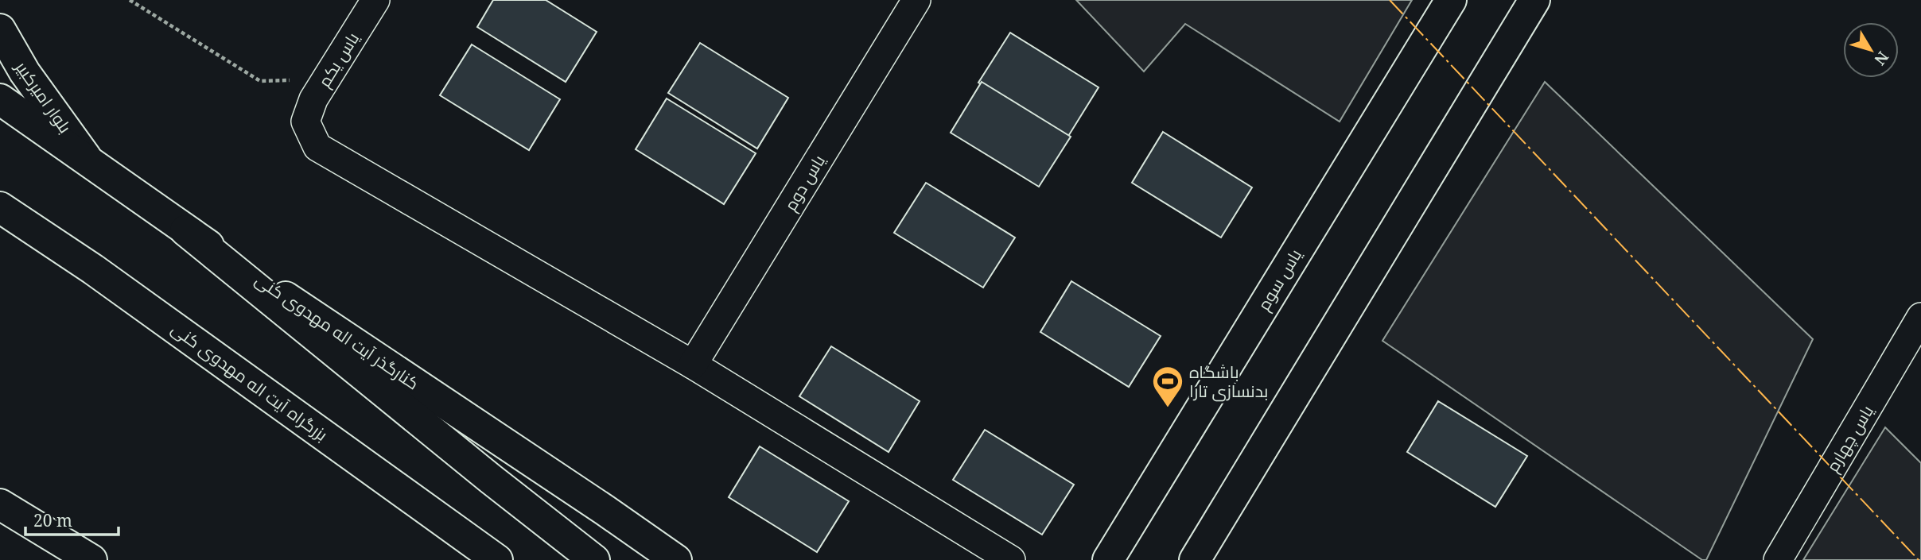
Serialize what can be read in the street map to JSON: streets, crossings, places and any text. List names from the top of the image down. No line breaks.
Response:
{"streets":{"main road":["بلوار امیرکبیر","یاس سوم","کنارگذر آیت اله مهدوی کنی","بزرگراه آیت اله مهدوی کنی"],"street":["یاس یکم","یاس دوم","یاس چهارم"]},"crossings":[["یاس یکم","یاس دوم"],["بلوار امیرکبیر","کنارگذر آیت اله مهدوی کنی"]],"places":{"sports":["باشگاه بدنسازی تارا"]},"scale_bar":"20 m","north":"bottom right"}
